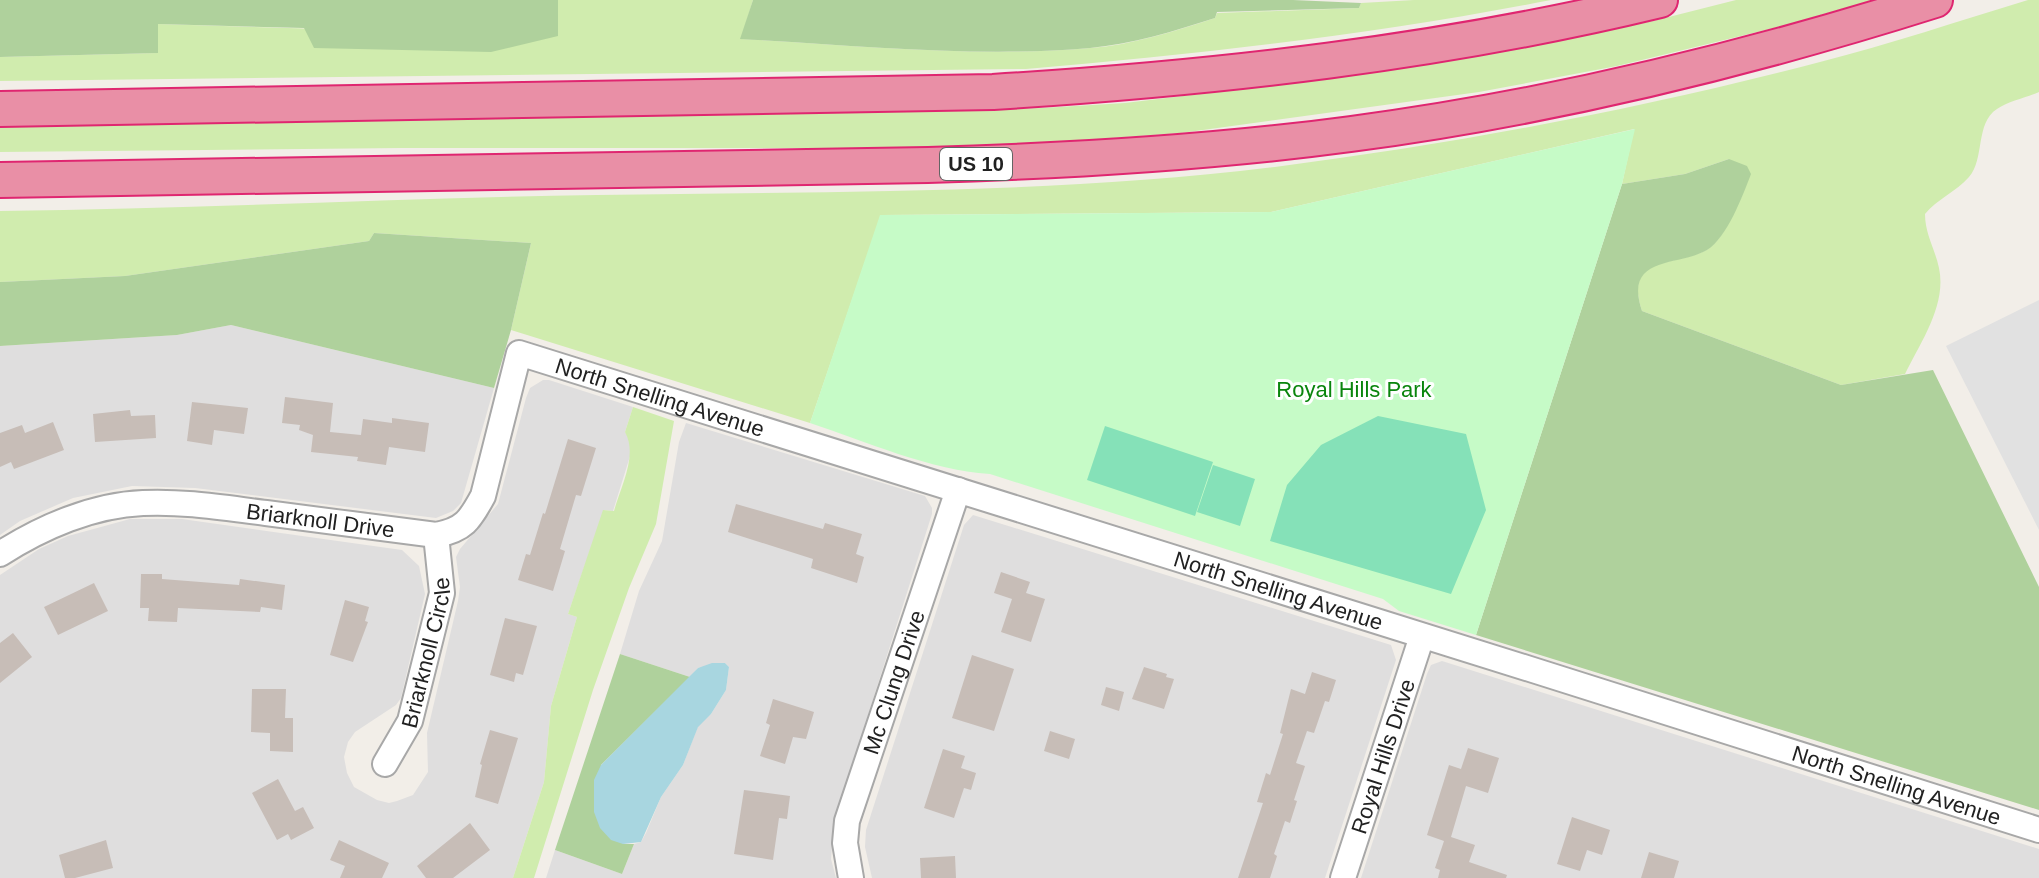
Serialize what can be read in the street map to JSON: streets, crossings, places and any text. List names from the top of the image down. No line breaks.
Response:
{"streets":{"highway":["US 10"],"street":["North Snelling Avenue","Briarknoll Drive","Briarknoll Circle","Mc Clung Drive","Royal Hills Drive"]},"crossings":[["North Snelling Avenue","Briarknoll Drive"],["North Snelling Avenue","Briarknoll Circle"],["North Snelling Avenue","Mc Clung Drive"],["North Snelling Avenue","Royal Hills Drive"],["Briarknoll Drive","Briarknoll Circle"]],"parks":["Royal Hills Park"]}
